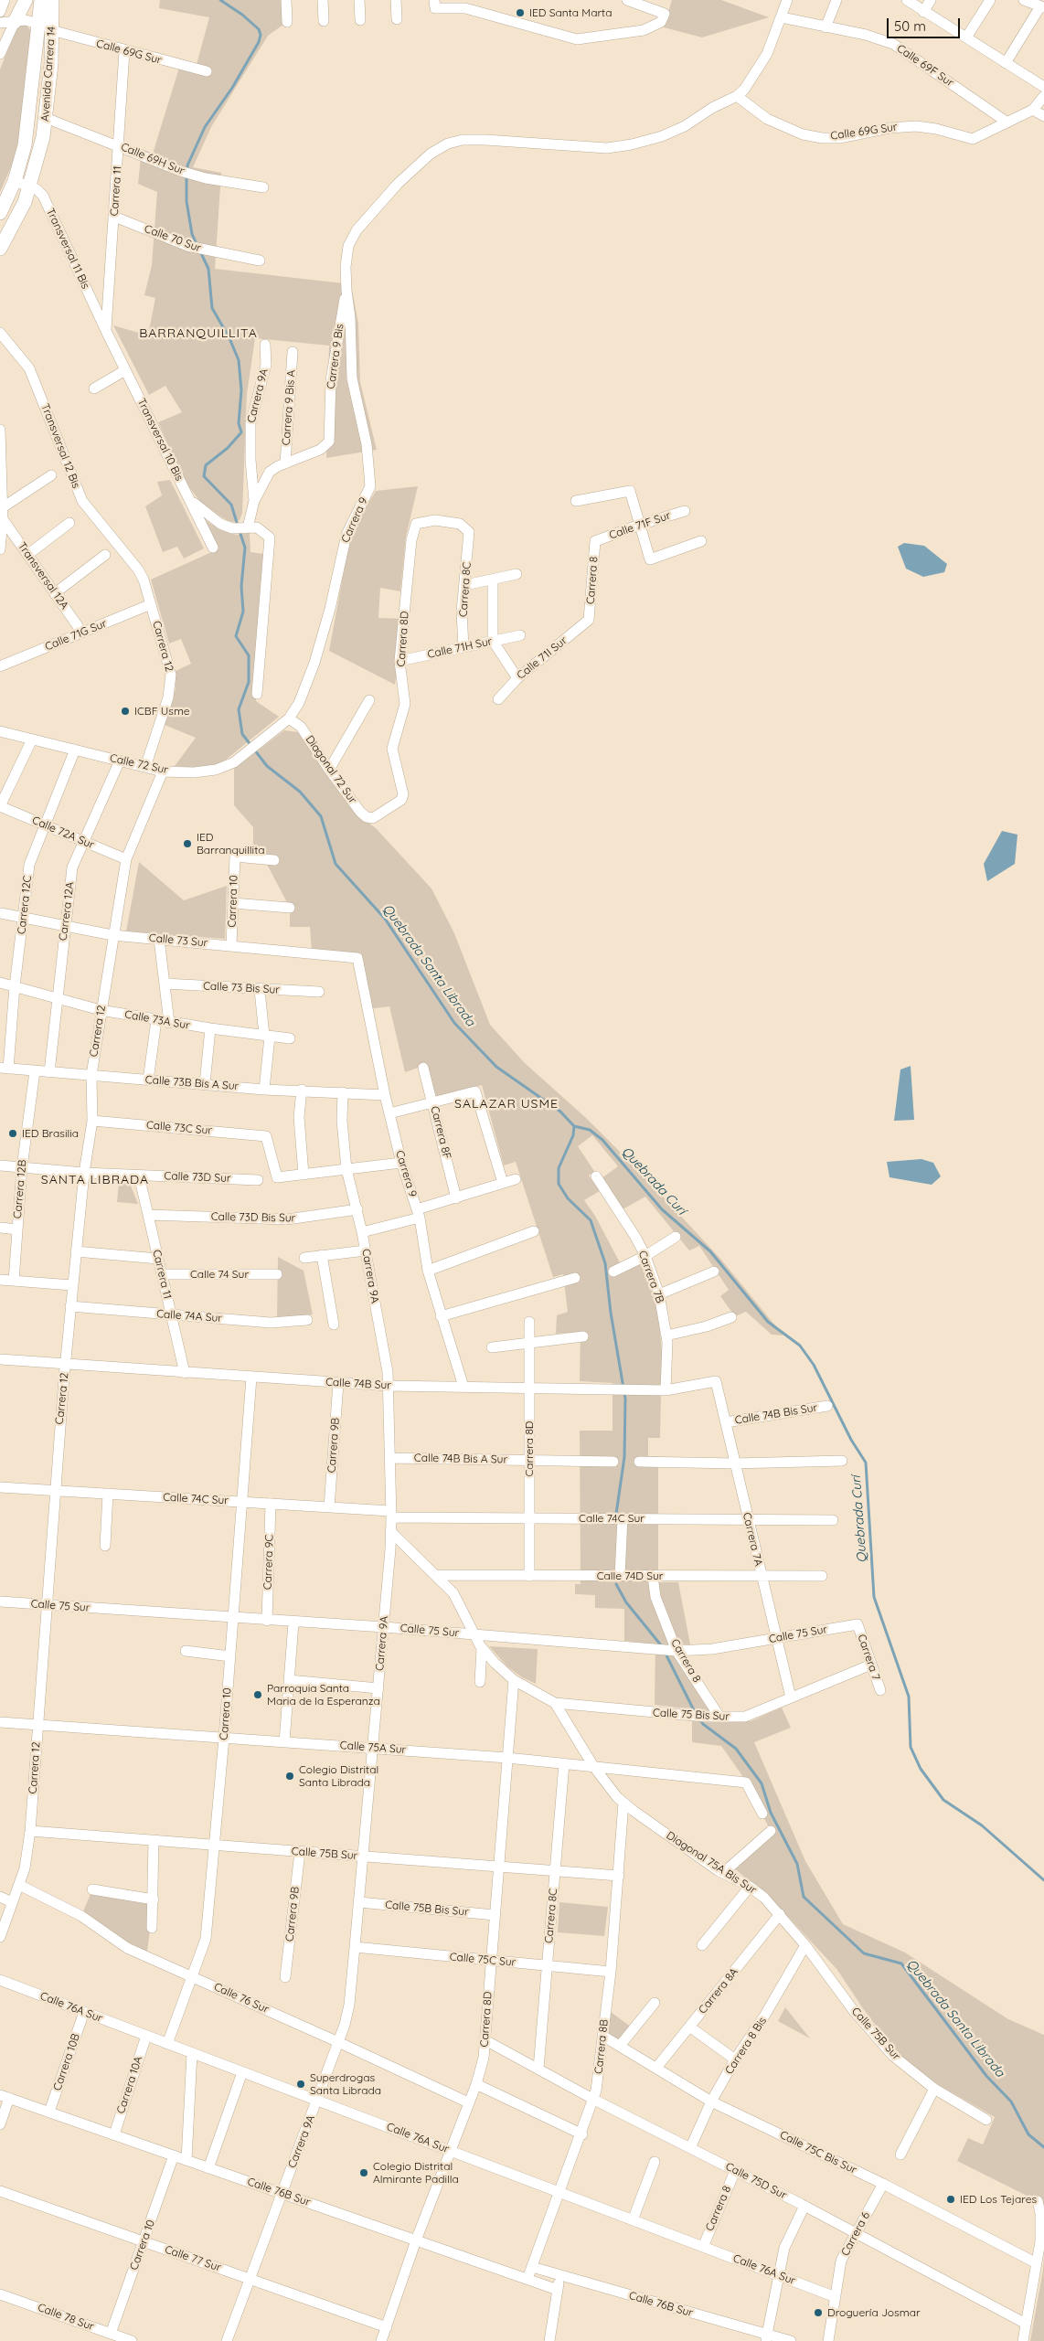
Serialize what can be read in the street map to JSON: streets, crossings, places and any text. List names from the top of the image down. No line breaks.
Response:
{"streets":{"main road":["Avenida Carrera 14"],"street":["Calle 69G Sur","Calle 69F Sur","Calle 69H Sur","Carrera 11","Calle 70 Sur","Transversal 11 Bis","Carrera 9 Bis","Carrera 9A","Carrera 9 Bis A","Transversal 10 Bis","Transversal 12 Bis","Carrera 9","Calle 71F Sur","Transversal 12A","Carrera 8","Carrera 8C","Calle 71G Sur","Carrera 8D","Carrera 12","Calle 71H Sur","Calle 71I Sur","Calle 72 Sur","Diagonal 72 Sur","Calle 72A Sur","Carrera 10","Carrera 12C","Carrera 12A","Calle 73 Sur","Calle 73 Bis Sur","Calle 73A Sur","Calle 73B Bis A Sur","Calle 73C Sur","Carrera 8F","Calle 73D Sur","Carrera 12B","Calle 73D Bis Sur","Calle 74 Sur","Carrera 7B","Calle 74A Sur","Calle 74B Sur","Calle 74B Bis Sur","Carrera 9B","Calle 74B Bis A Sur","Calle 74C Sur","Carrera 7A","Carrera 9C","Calle 74D Sur","Calle 75 Sur","Carrera 7","Calle 75 Bis Sur","Calle 75A Sur","Calle 75B Sur","Diagonal 75A Bis Sur","Calle 75B Bis Sur","Calle 75C Sur","Carrera 8A","Calle 76 Sur","Calle 76A Sur","Carrera 8 Bis","Carrera 8B","Carrera 10B","Carrera 10A","Calle 75C Bis Sur","Calle 75D Sur","Calle 76B Sur","Carrera 6","Calle 77 Sur","Calle 78 Sur"]},"crossings":[["Calle 69G Sur","Calle 69F Sur"],["Calle 69G Sur","Avenida Carrera 14"],["Calle 69G Sur","Carrera 11"],["Avenida Carrera 14","Calle 69H Sur"],["Avenida Carrera 14","Transversal 11 Bis"],["Calle 69H Sur","Carrera 11"],["Carrera 11","Calle 70 Sur"],["Carrera 11","Transversal 11 Bis"],["Carrera 11","Transversal 10 Bis"],["Carrera 11","Calle 73D Sur"],["Carrera 11","Calle 73D Bis Sur"],["Carrera 11","Calle 74 Sur"],["Carrera 11","Calle 74A Sur"],["Carrera 11","Calle 74B Sur"],["Transversal 11 Bis","Transversal 10 Bis"],["Carrera 9 Bis","Carrera 9 Bis A"],["Carrera 9 Bis","Carrera 9"],["Carrera 9A","Calle 73B Bis A Sur"],["Carrera 9A","Calle 73D Bis Sur"],["Carrera 9A","Calle 74B Sur"],["Carrera 9A","Calle 74B Bis A Sur"],["Carrera 9A","Calle 74C Sur"],["Carrera 9A","Calle 75 Sur"],["Carrera 9A","Calle 75A Sur"],["Carrera 9A","Calle 75B Sur"],["Carrera 9A","Calle 75B Bis Sur"],["Carrera 9A","Calle 75C Sur"],["Carrera 9A","Calle 76 Sur"],["Carrera 9A","Calle 76A Sur"],["Carrera 9A","Calle 76B Sur"],["Carrera 9A","Calle 77 Sur"],["Transversal 12 Bis","Calle 71G Sur"],["Transversal 12 Bis","Carrera 12"],["Carrera 9","Calle 72 Sur"],["Carrera 9","Diagonal 72 Sur"],["Carrera 9","Calle 73 Sur"],["Carrera 9","Calle 73B Bis A Sur"],["Carrera 9","Calle 74B Sur"],["Calle 71F Sur","Carrera 8"],["Transversal 12A","Calle 71G Sur"],["Carrera 8","Calle 71I Sur"],["Carrera 8","Calle 74D Sur"],["Carrera 8","Calle 75 Sur"],["Carrera 8","Calle 75 Bis Sur"],["Carrera 8","Calle 76A Sur"],["Carrera 8","Calle 75D Sur"],["Carrera 8C","Carrera 8D"],["Carrera 8C","Calle 71H Sur"],["Carrera 8C","Calle 75A Sur"],["Carrera 8C","Calle 75B Sur"],["Carrera 8C","Calle 75C Sur"],["Carrera 8C","Calle 75D Sur"],["Calle 71G Sur","Carrera 12"],["Carrera 8D","Calle 71H Sur"],["Carrera 8D","Diagonal 72 Sur"],["Carrera 8D","Calle 74B Sur"],["Carrera 8D","Calle 74B Bis A Sur"],["Carrera 8D","Calle 74C Sur"],["Carrera 8D","Calle 74D Sur"],["Carrera 8D","Calle 75A Sur"],["Carrera 8D","Calle 75B Sur"],["Carrera 8D","Calle 75B Bis Sur"],["Carrera 8D","Calle 75C Sur"],["Carrera 8D","Calle 76 Sur"],["Carrera 8D","Calle 76A Sur"],["Carrera 8D","Calle 75D Sur"],["Carrera 8D","Calle 76B Sur"],["Carrera 8D","Calle 77 Sur"],["Carrera 12","Calle 72 Sur"],["Carrera 12","Calle 72A Sur"],["Carrera 12","Calle 73 Sur"],["Carrera 12","Calle 73A Sur"],["Carrera 12","Calle 73B Bis A Sur"],["Carrera 12","Calle 73C Sur"],["Carrera 12","Calle 73D Sur"],["Carrera 12","Calle 74A Sur"],["Carrera 12","Calle 74B Sur"],["Carrera 12","Calle 74C Sur"],["Carrera 12","Calle 75 Sur"],["Carrera 12","Calle 75A Sur"],["Carrera 12","Calle 75B Sur"],["Carrera 12","Calle 76 Sur"],["Calle 72 Sur","Carrera 12C"],["Calle 72 Sur","Carrera 12A"],["Calle 72A Sur","Carrera 12C"],["Calle 72A Sur","Carrera 12A"],["Carrera 10","Calle 73 Sur"],["Carrera 10","Calle 74B Sur"],["Carrera 10","Calle 74C Sur"],["Carrera 10","Calle 75 Sur"],["Carrera 10","Calle 75A Sur"],["Carrera 10","Calle 75B Sur"],["Carrera 10","Calle 76 Sur"],["Carrera 10","Calle 76A Sur"],["Carrera 10","Calle 76B Sur"],["Carrera 10","Calle 77 Sur"],["Carrera 10","Calle 78 Sur"],["Carrera 12C","Calle 73 Sur"],["Carrera 12C","Calle 73A Sur"],["Carrera 12C","Calle 73B Bis A Sur"],["Carrera 12A","Calle 73 Sur"],["Carrera 12A","Calle 73A Sur"],["Carrera 12A","Calle 73B Bis A Sur"],["Calle 73B Bis A Sur","Carrera 12B"],["Calle 73D Sur","Carrera 12B"],["Carrera 7B","Calle 74B Sur"],["Calle 74B Sur","Carrera 9B"],["Calle 74B Sur","Carrera 7A"],["Calle 74B Bis Sur","Carrera 7A"],["Carrera 9B","Calle 74C Sur"],["Carrera 9B","Calle 75B Sur"],["Calle 74C Sur","Carrera 7A"],["Calle 74C Sur","Carrera 9C"],["Carrera 7A","Calle 74D Sur"],["Carrera 7A","Calle 75 Sur"],["Carrera 7A","Calle 75 Bis Sur"],["Carrera 9C","Calle 75 Sur"],["Calle 75 Sur","Carrera 7"],["Carrera 7","Calle 75 Bis Sur"],["Calle 75 Bis Sur","Diagonal 75A Bis Sur"],["Calle 75A Sur","Diagonal 75A Bis Sur"],["Calle 75B Sur","Diagonal 75A Bis Sur"],["Calle 75B Sur","Carrera 8 Bis"],["Calle 75B Sur","Carrera 8B"],["Diagonal 75A Bis Sur","Carrera 8A"],["Diagonal 75A Bis Sur","Carrera 8 Bis"],["Diagonal 75A Bis Sur","Carrera 8B"],["Calle 75C Sur","Carrera 8B"],["Carrera 8A","Calle 75C Bis Sur"],["Calle 76A Sur","Carrera 8B"],["Calle 76A Sur","Carrera 10B"],["Calle 76A Sur","Carrera 10A"],["Calle 76A Sur","Carrera 6"],["Carrera 8 Bis","Calle 75C Bis Sur"],["Carrera 8 Bis","Calle 75D Sur"],["Carrera 8B","Calle 75C Bis Sur"],["Carrera 8B","Calle 75D Sur"],["Carrera 8B","Calle 76B Sur"],["Carrera 10B","Calle 76B Sur"],["Carrera 10A","Calle 76B Sur"],["Calle 75C Bis Sur","Carrera 6"],["Calle 75D Sur","Carrera 6"]],"districts":["BARRANQUILLITA","SALAZAR USME","SANTA LIBRADA"],"water":["Quebrada Santa Librada","Quebrada Curí"],"places":["IED Santa Marta","ICBF Usme","IED Barranquillita","IED Brasilia","Parroquia Santa Maria de la Esperanza","Colegio Distrital Santa Librada","Superdrogas Santa Librada","Colegio Distrital Almirante Padilla","IED Los Tejares","Droguería Josmar"],"scale_bar":"50 m"}
